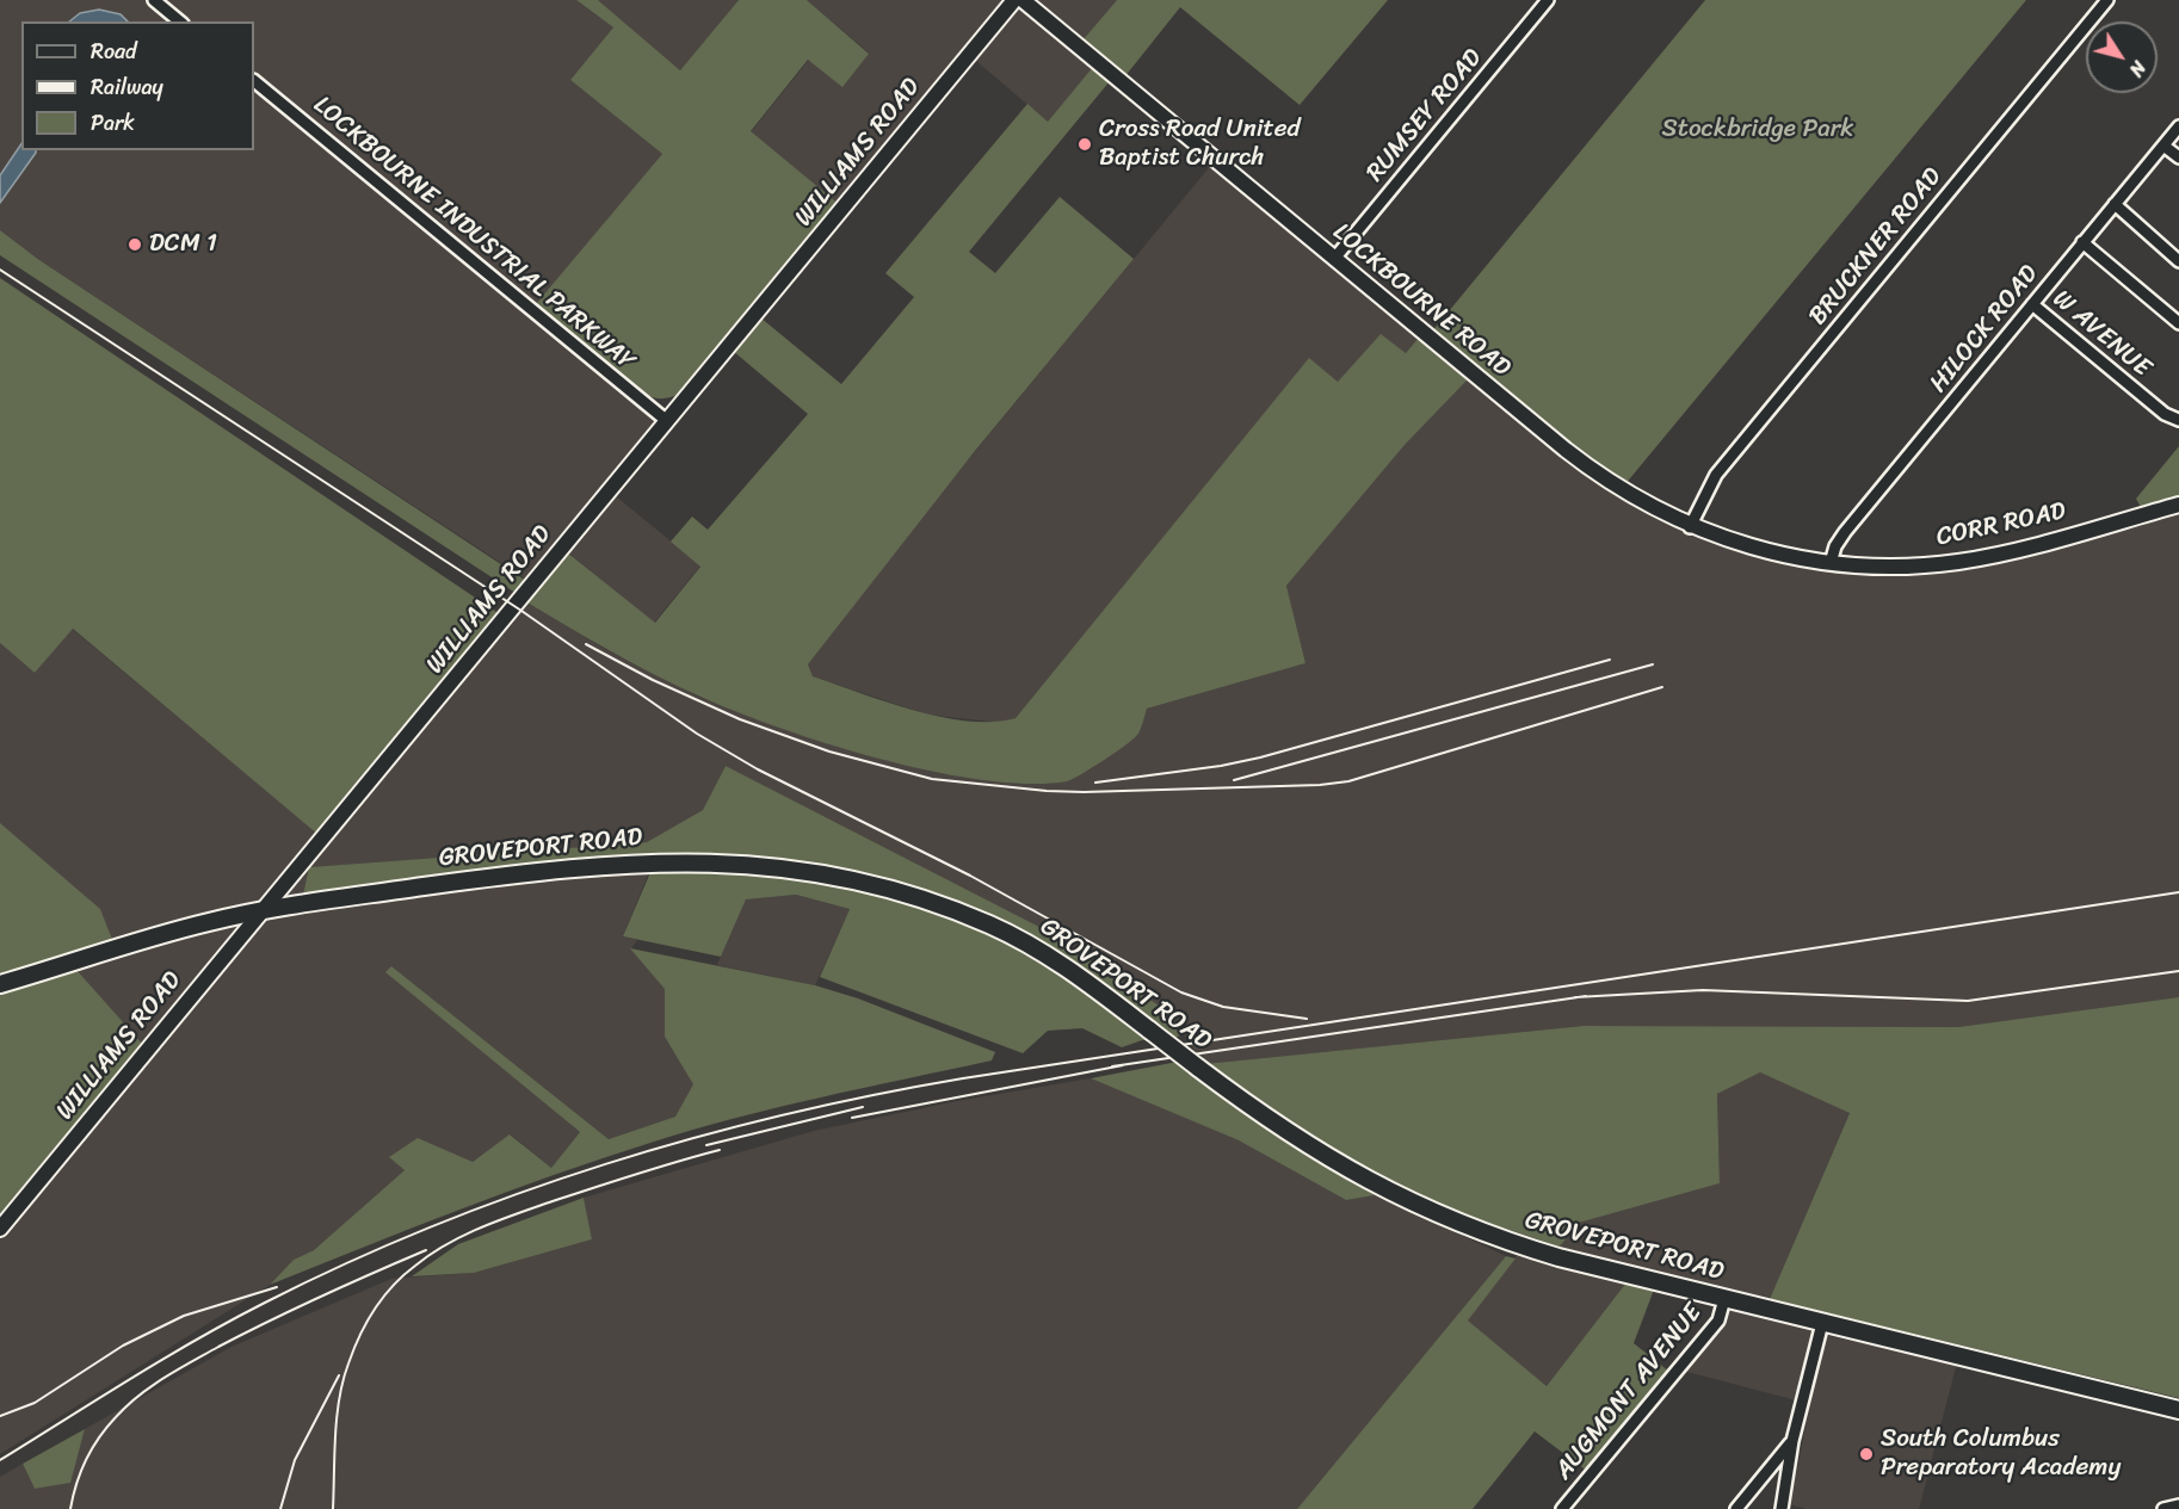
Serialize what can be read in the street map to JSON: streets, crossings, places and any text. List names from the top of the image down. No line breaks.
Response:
{"streets":{"main road":["WILLIAMS ROAD","LOCKBOURNE ROAD","CORR ROAD","GROVEPORT ROAD"],"street":["RUMSEY ROAD","LOCKBOURNE INDUSTRIAL PARKWAY","BRUCKNER ROAD","HILOCK ROAD","W AVENUE","AUGMONT AVENUE"]},"crossings":[["RUMSEY ROAD","LOCKBOURNE ROAD"],["WILLIAMS ROAD","LOCKBOURNE INDUSTRIAL PARKWAY"],["WILLIAMS ROAD","GROVEPORT ROAD"],["BRUCKNER ROAD","LOCKBOURNE ROAD"],["LOCKBOURNE ROAD","HILOCK ROAD"],["LOCKBOURNE ROAD","CORR ROAD"],["HILOCK ROAD","W AVENUE"],["HILOCK ROAD","CORR ROAD"],["GROVEPORT ROAD","AUGMONT AVENUE"]],"parks":["Stockbridge Park"],"places":["Cross Road United Baptist Church","DCM 1","South Columbus Preparatory Academy"],"legend":["Road","Railway","Park"],"north":"bottom right"}
